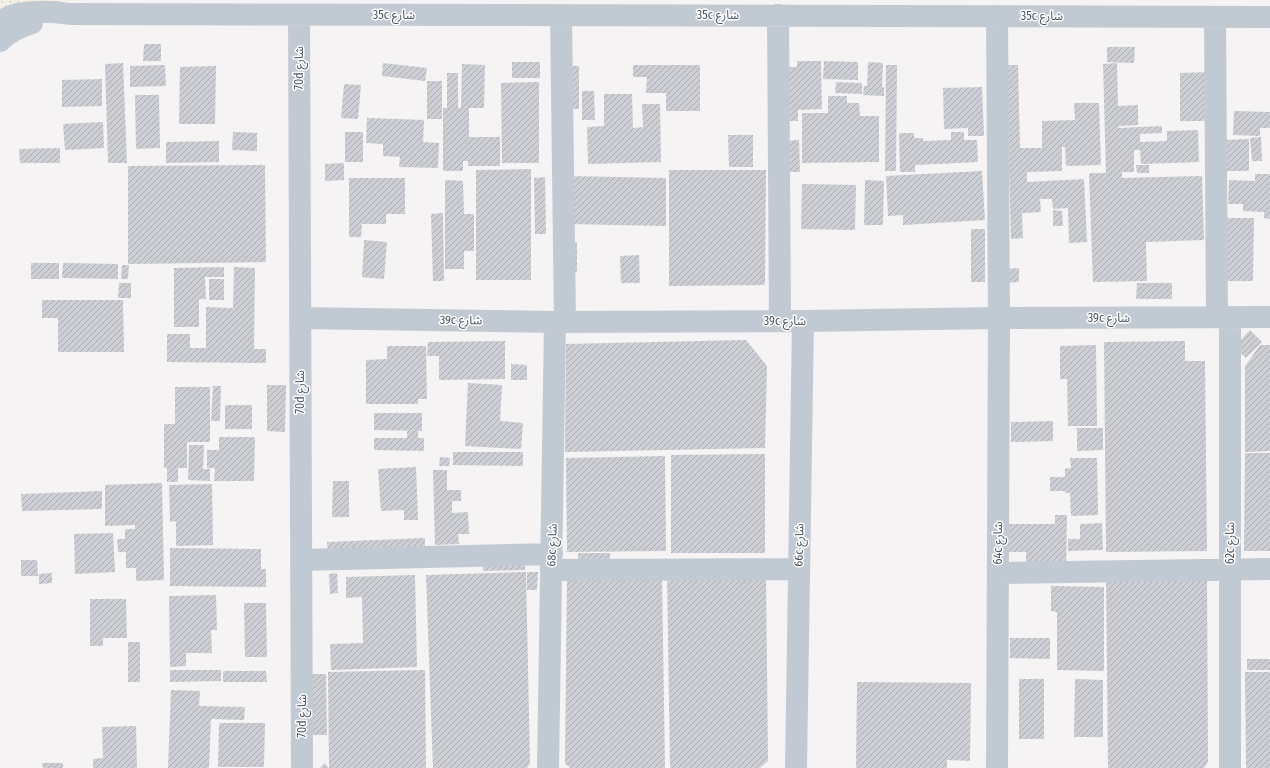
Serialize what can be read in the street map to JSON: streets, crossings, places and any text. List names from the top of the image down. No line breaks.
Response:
{"streets":{"street":["35c شارع","70d شارع","39c شارع","64c شارع","62c شارع","68c شارع","66c شارع"]},"crossings":[["35c شارع","70d شارع"],["35c شارع","64c شارع"],["35c شارع","62c شارع"],["35c شارع","68c شارع"],["70d شارع","39c شارع"],["39c شارع","64c شارع"],["39c شارع","62c شارع"],["39c شارع","68c شارع"],["39c شارع","66c شارع"]]}
